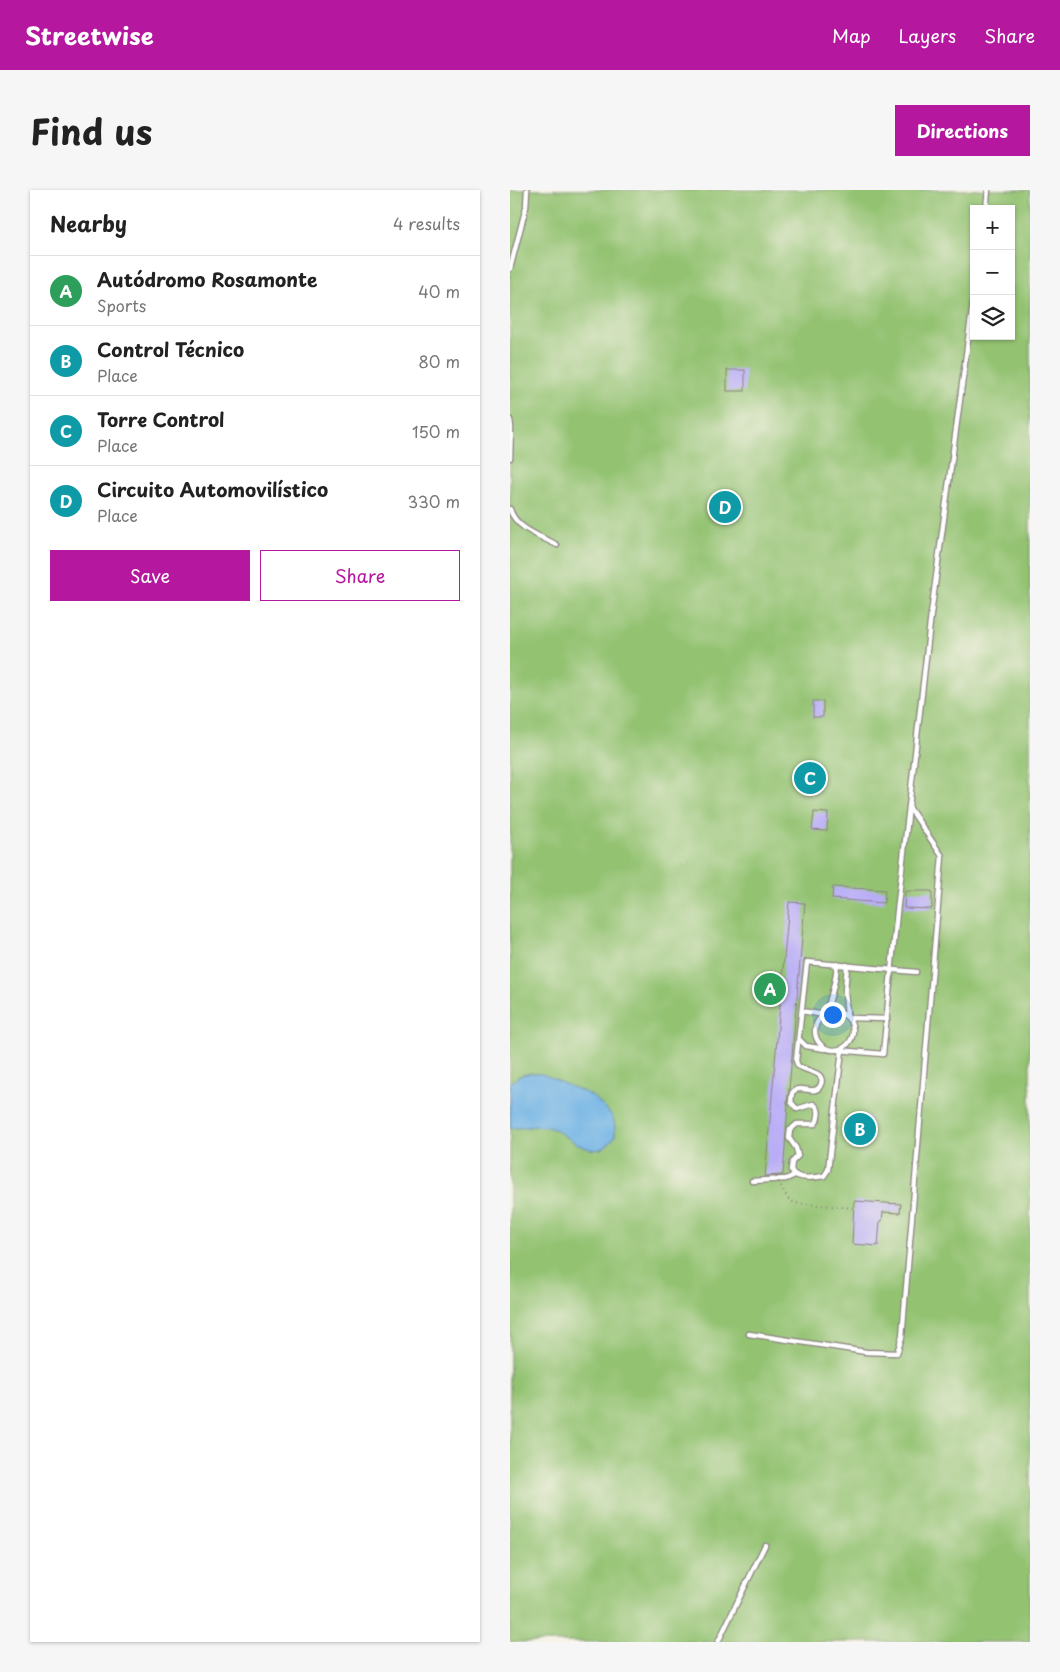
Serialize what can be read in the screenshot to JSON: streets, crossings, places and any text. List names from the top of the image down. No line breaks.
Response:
{"page":{"header":"Streetwise","nav":["Map","Layers","Share"],"title":"Find us","buttons":["Directions",["Save","Share"]],"heading":["Nearby","4 results"],"map_buttons":["+","−"],"list":[{"mark":"A","name":"Autódromo Rosamonte","note":"Sports","value":"40 m"},{"mark":"B","name":"Control Técnico","note":"Place","value":"80 m"},{"mark":"C","name":"Torre Control","note":"Place","value":"150 m"},{"mark":"D","name":"Circuito Automovilístico","note":"Place","value":"330 m"}],"pins":["D","C","A","B"]}}
